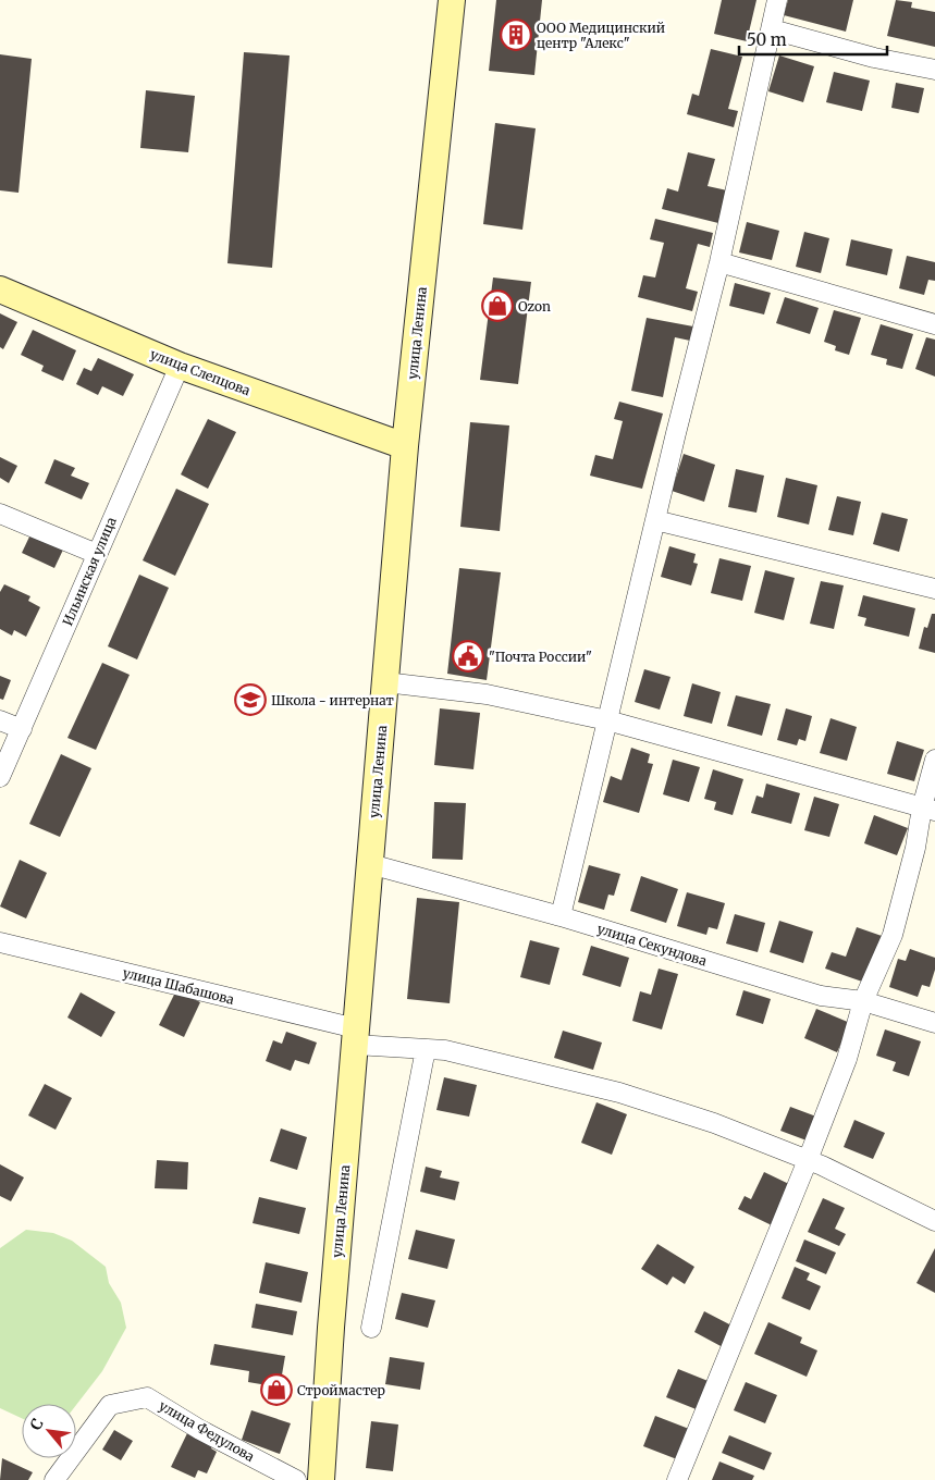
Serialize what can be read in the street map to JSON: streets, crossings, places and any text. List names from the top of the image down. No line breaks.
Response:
{"streets":{"main road":["улица Ленина","улица Слепцова"],"street":["Ильинская улица","улица Секундова","улица Шабашова","улица Федулова"]},"crossings":[["улица Ленина","улица Слепцова"],["улица Ленина","улица Секундова"],["улица Ленина","улица Шабашова"],["улица Слепцова","Ильинская улица"]],"places":{"building":["ООО Медицинский центр \"Алекс\""],"shop":["Ozon","Строймастер"],"public building":["\"Почта России\""],"school or university":["Школа - интернат"]},"scale_bar":"50 m","north":"top left"}
